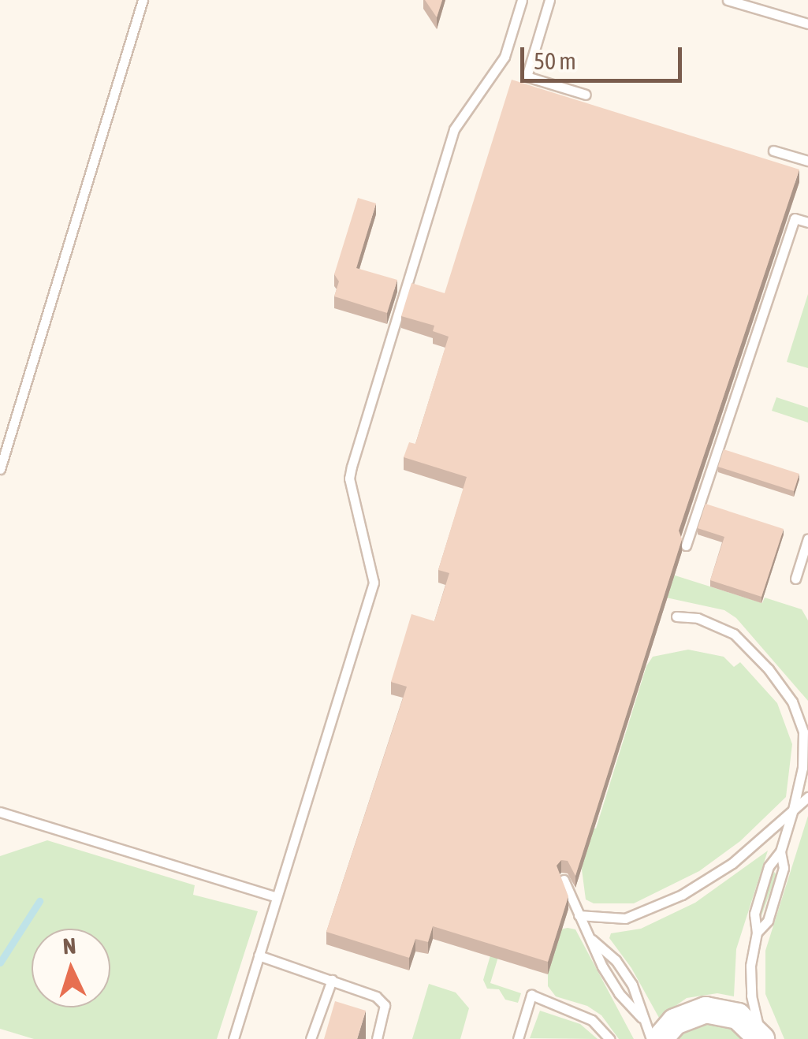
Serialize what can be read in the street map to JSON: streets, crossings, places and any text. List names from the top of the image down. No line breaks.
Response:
{"scale_bar":"50 m","north":"top"}
